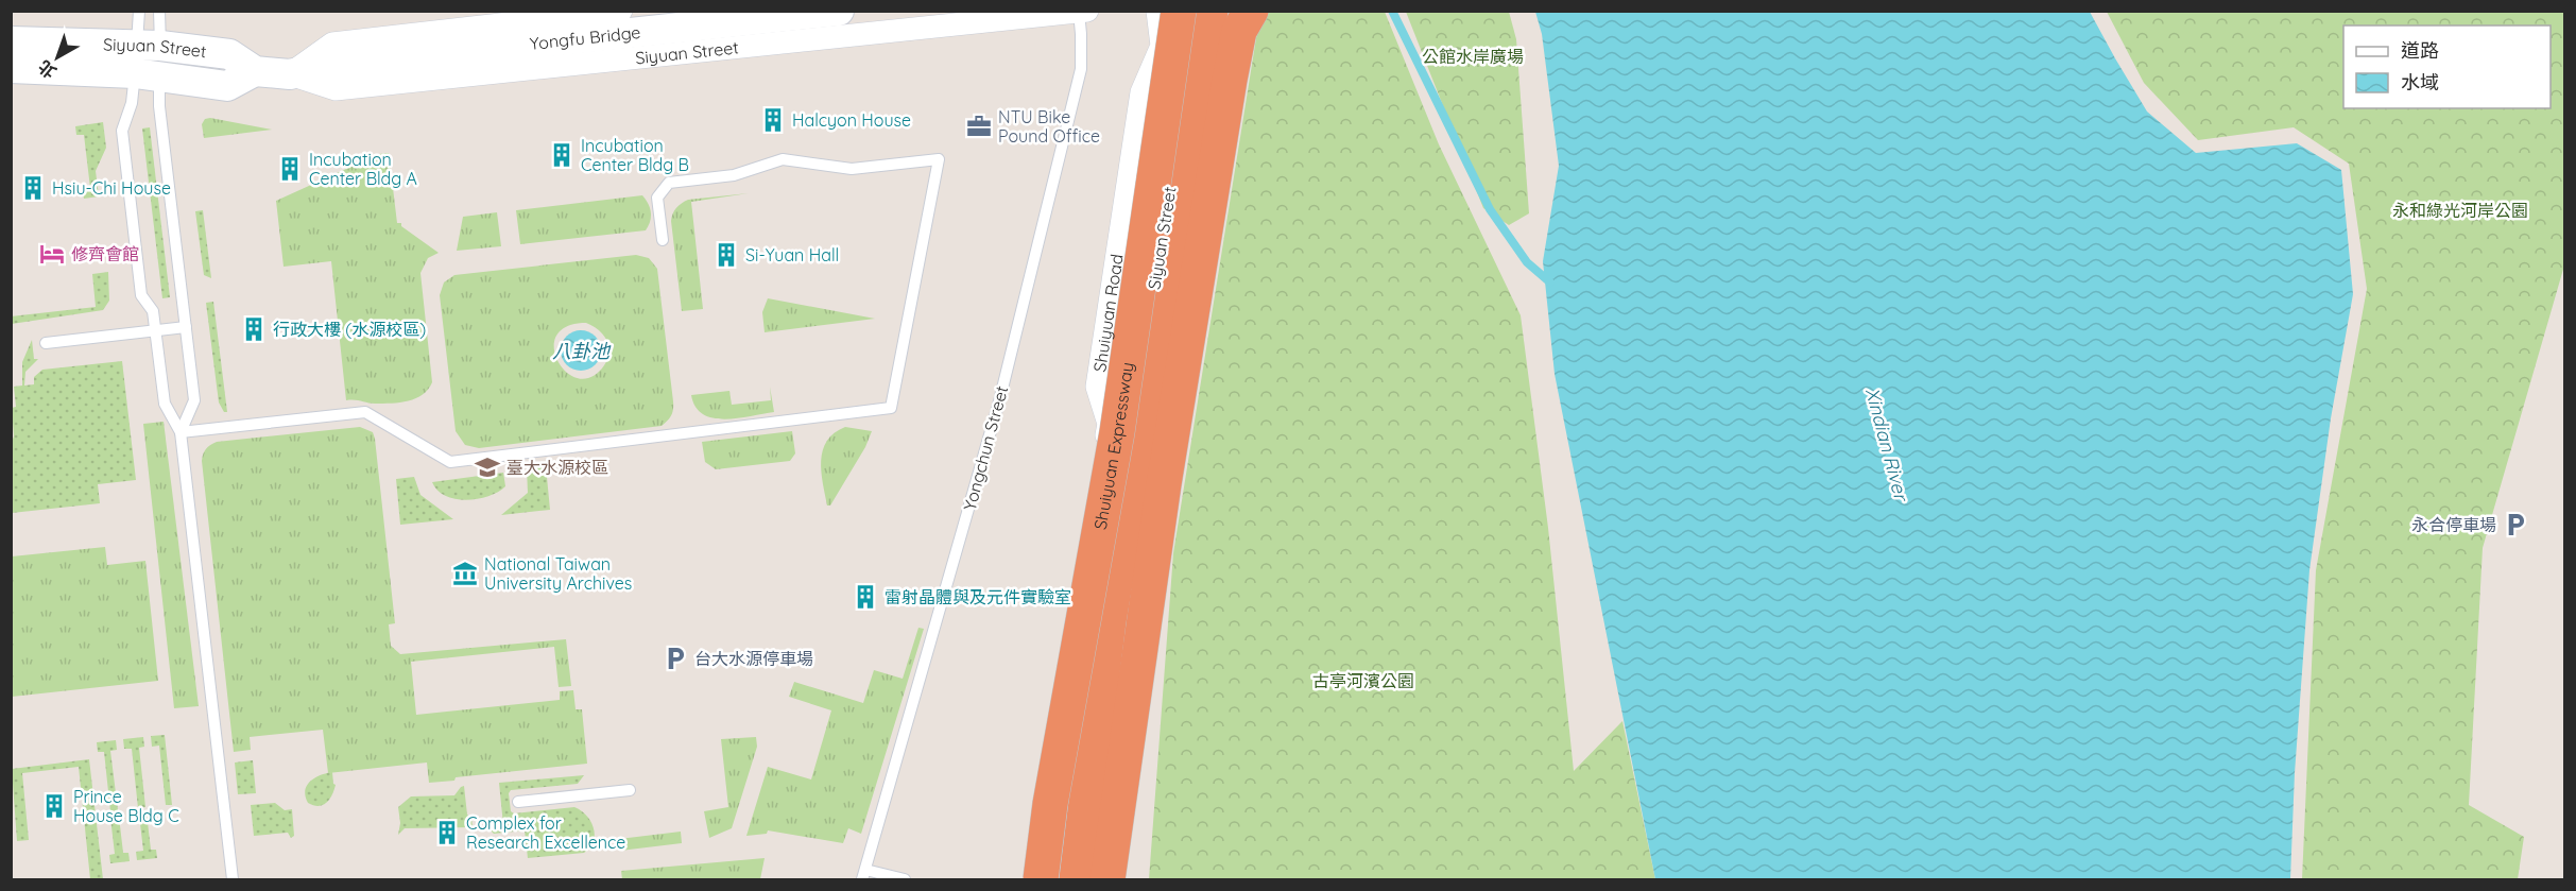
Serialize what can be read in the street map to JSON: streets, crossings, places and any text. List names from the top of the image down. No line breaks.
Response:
{"streets":{"highway":["Shuiyuan Expressway"],"street":["Yongfu Bridge","Siyuan Street","Shuiyuan Road"],"lane":["Yongchun Street"]},"crossings":[["Yongfu Bridge","Siyuan Street"],["Siyuan Street","Shuiyuan Road"],["Siyuan Street","Yongchun Street"]],"water":["八卦池","Xindian River"],"parks":["公館水岸廣場","永和綠光河岸公園","古亭河濱公園"],"places":{"building":["Halcyon House","Incubation Center Bldg B","Incubation Center Bldg A","Hsiu-Chi House","Si-Yuan Hall","行政大樓 (水源校區)","雷射晶體與及元件實驗室","Prince House Bldg C","Complex for Research Excellence"],"office":["NTU Bike Pound Office"],"hotel":["修齊會館"],"school or university":["臺大水源校區"],"parking":["永合停車場","台大水源停車場"],"museum":["National Taiwan University Archives"]},"legend":["道路","水域"],"north":"bottom left"}
